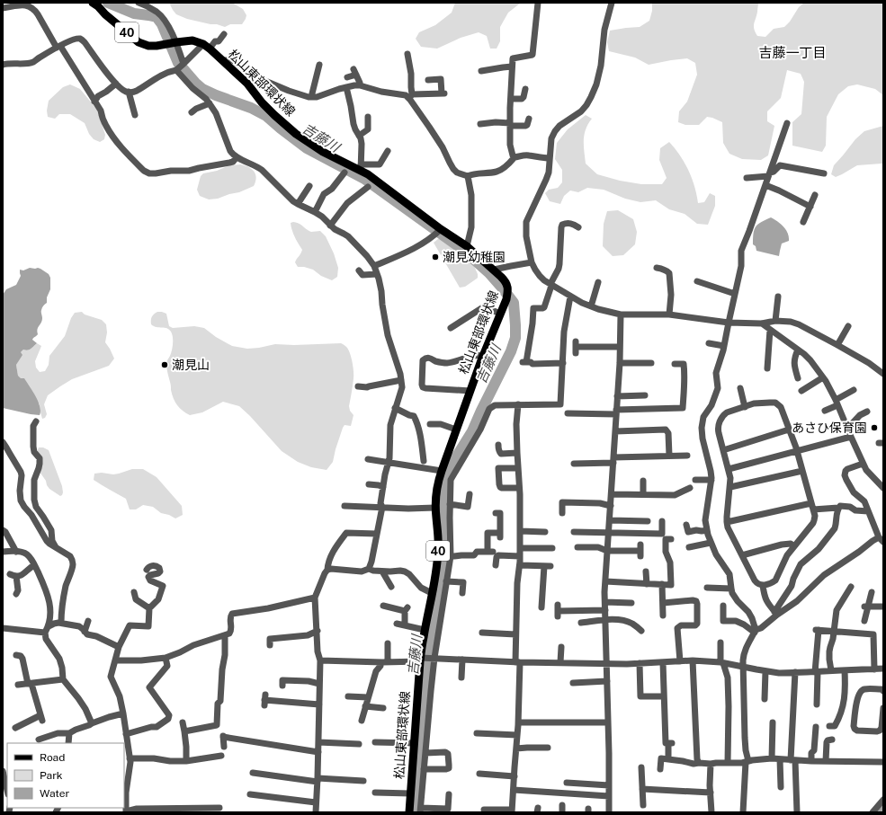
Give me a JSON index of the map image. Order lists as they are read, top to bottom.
{
  "streets": {
    "main road": ["40", "松山東部環状線"]
  },
  "crossings": [
    ["40", "松山東部環状線"]
  ],
  "districts": ["吉藤一丁目"],
  "water": ["吉藤川"],
  "places": ["潮見幼稚園", "潮見山", "あさひ保育園"],
  "legend": ["Road", "Park", "Water"]
}
